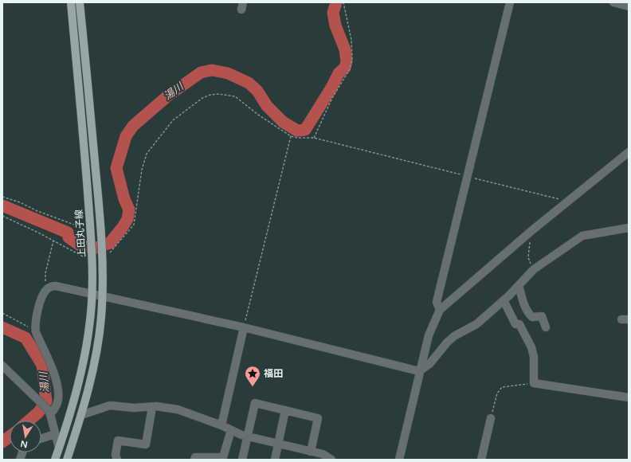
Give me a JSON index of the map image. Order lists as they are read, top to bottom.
{
  "streets": {
    "main road": ["上田丸子線"]
  },
  "water": ["湯川"],
  "places": {
    "place": ["福田"]
  },
  "north": "bottom"
}
